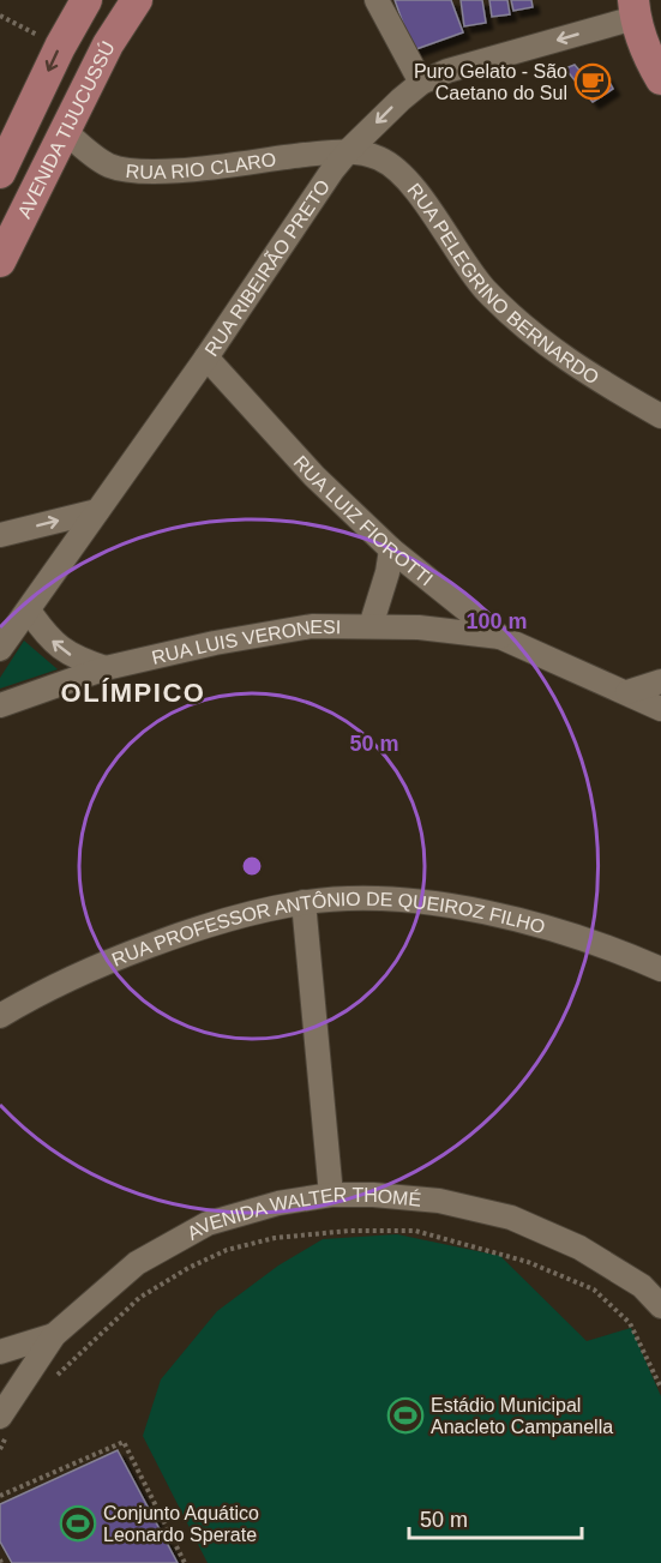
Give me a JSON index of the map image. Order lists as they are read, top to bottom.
{
  "streets": {
    "main road": ["AVENIDA TIJUCUSSÚ"],
    "street": [
      "RUA RIO CLARO",
      "RUA RIBEIRÃO PRETO",
      "RUA PELEGRINO BERNARDO",
      "RUA LUIZ FIOROTTI",
      "RUA LUIS VERONESI",
      "RUA PROFESSOR ANTÔNIO DE QUEIROZ FILHO",
      "AVENIDA WALTER THOMÉ"
    ]
  },
  "crossings": [
    ["AVENIDA TIJUCUSSÚ", "RUA RIO CLARO"],
    ["RUA RIO CLARO", "RUA RIBEIRÃO PRETO"],
    ["RUA RIO CLARO", "RUA PELEGRINO BERNARDO"],
    ["RUA RIBEIRÃO PRETO", "RUA PELEGRINO BERNARDO"],
    ["RUA RIBEIRÃO PRETO", "RUA LUIZ FIOROTTI"],
    ["RUA LUIZ FIOROTTI", "RUA LUIS VERONESI"]
  ],
  "districts": ["OLÍMPICO"],
  "places": {
    "cafe": ["Puro Gelato - São Caetano do Sul"],
    "sports": ["Estádio Municipal Anacleto Campanella", "Conjunto Aquático Leonardo Sperate"]
  },
  "scale_bar": "50 m",
  "rings": ["100 m", "50 m"]
}
